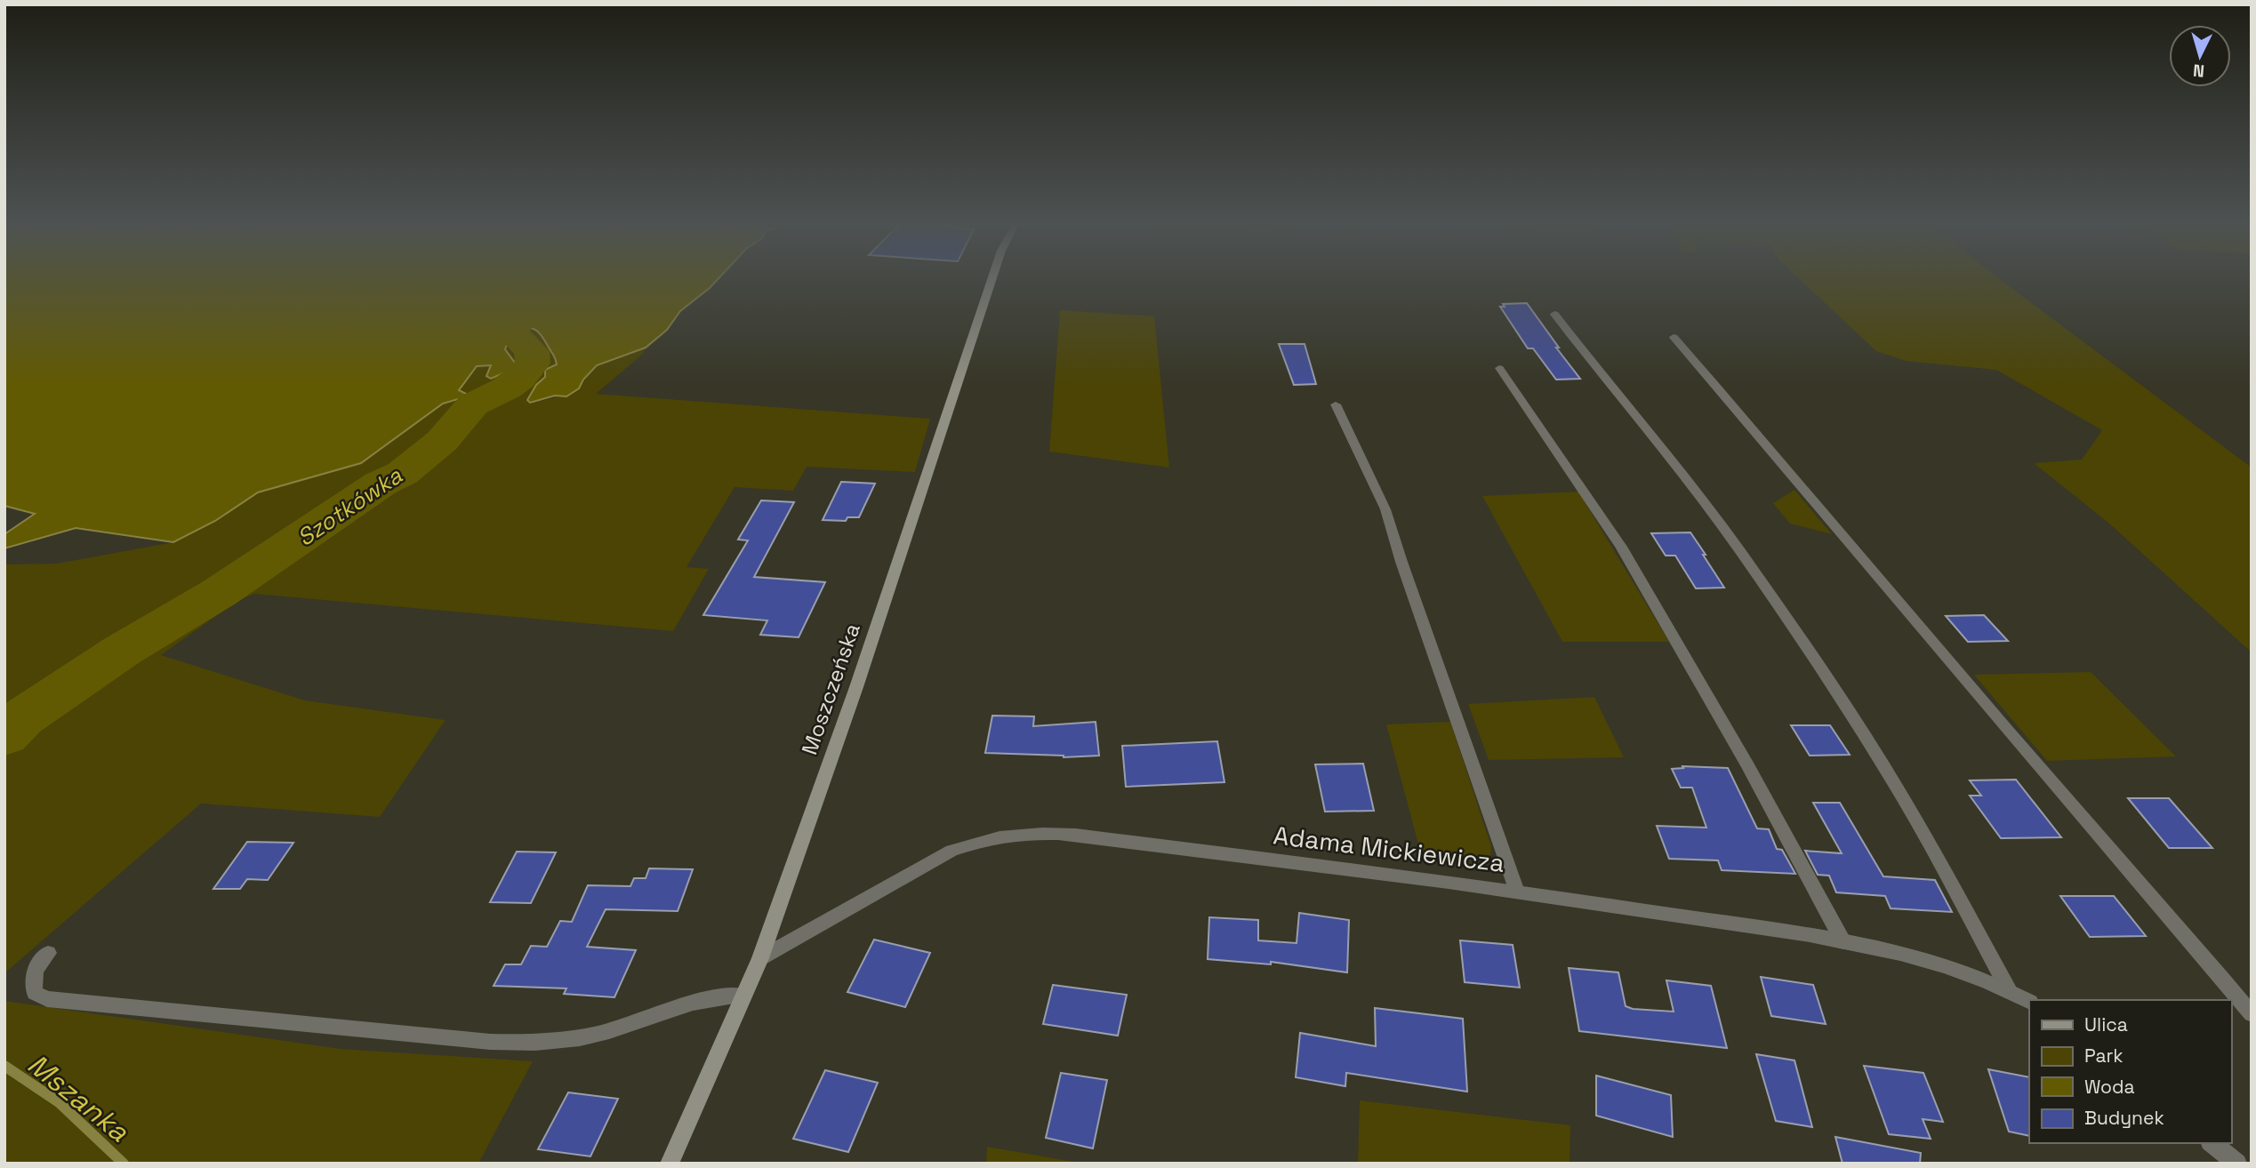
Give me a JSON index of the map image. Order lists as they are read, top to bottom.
{
  "streets": {
    "street": ["Moszczeńska", "Adama Mickiewicza"]
  },
  "crossings": [
    ["Moszczeńska", "Adama Mickiewicza"]
  ],
  "water": ["Szotkówka", "Mszanka"],
  "legend": [
    "Ulica",
    "Park",
    "Woda",
    "Budynek"
  ],
  "north": "bottom"
}
